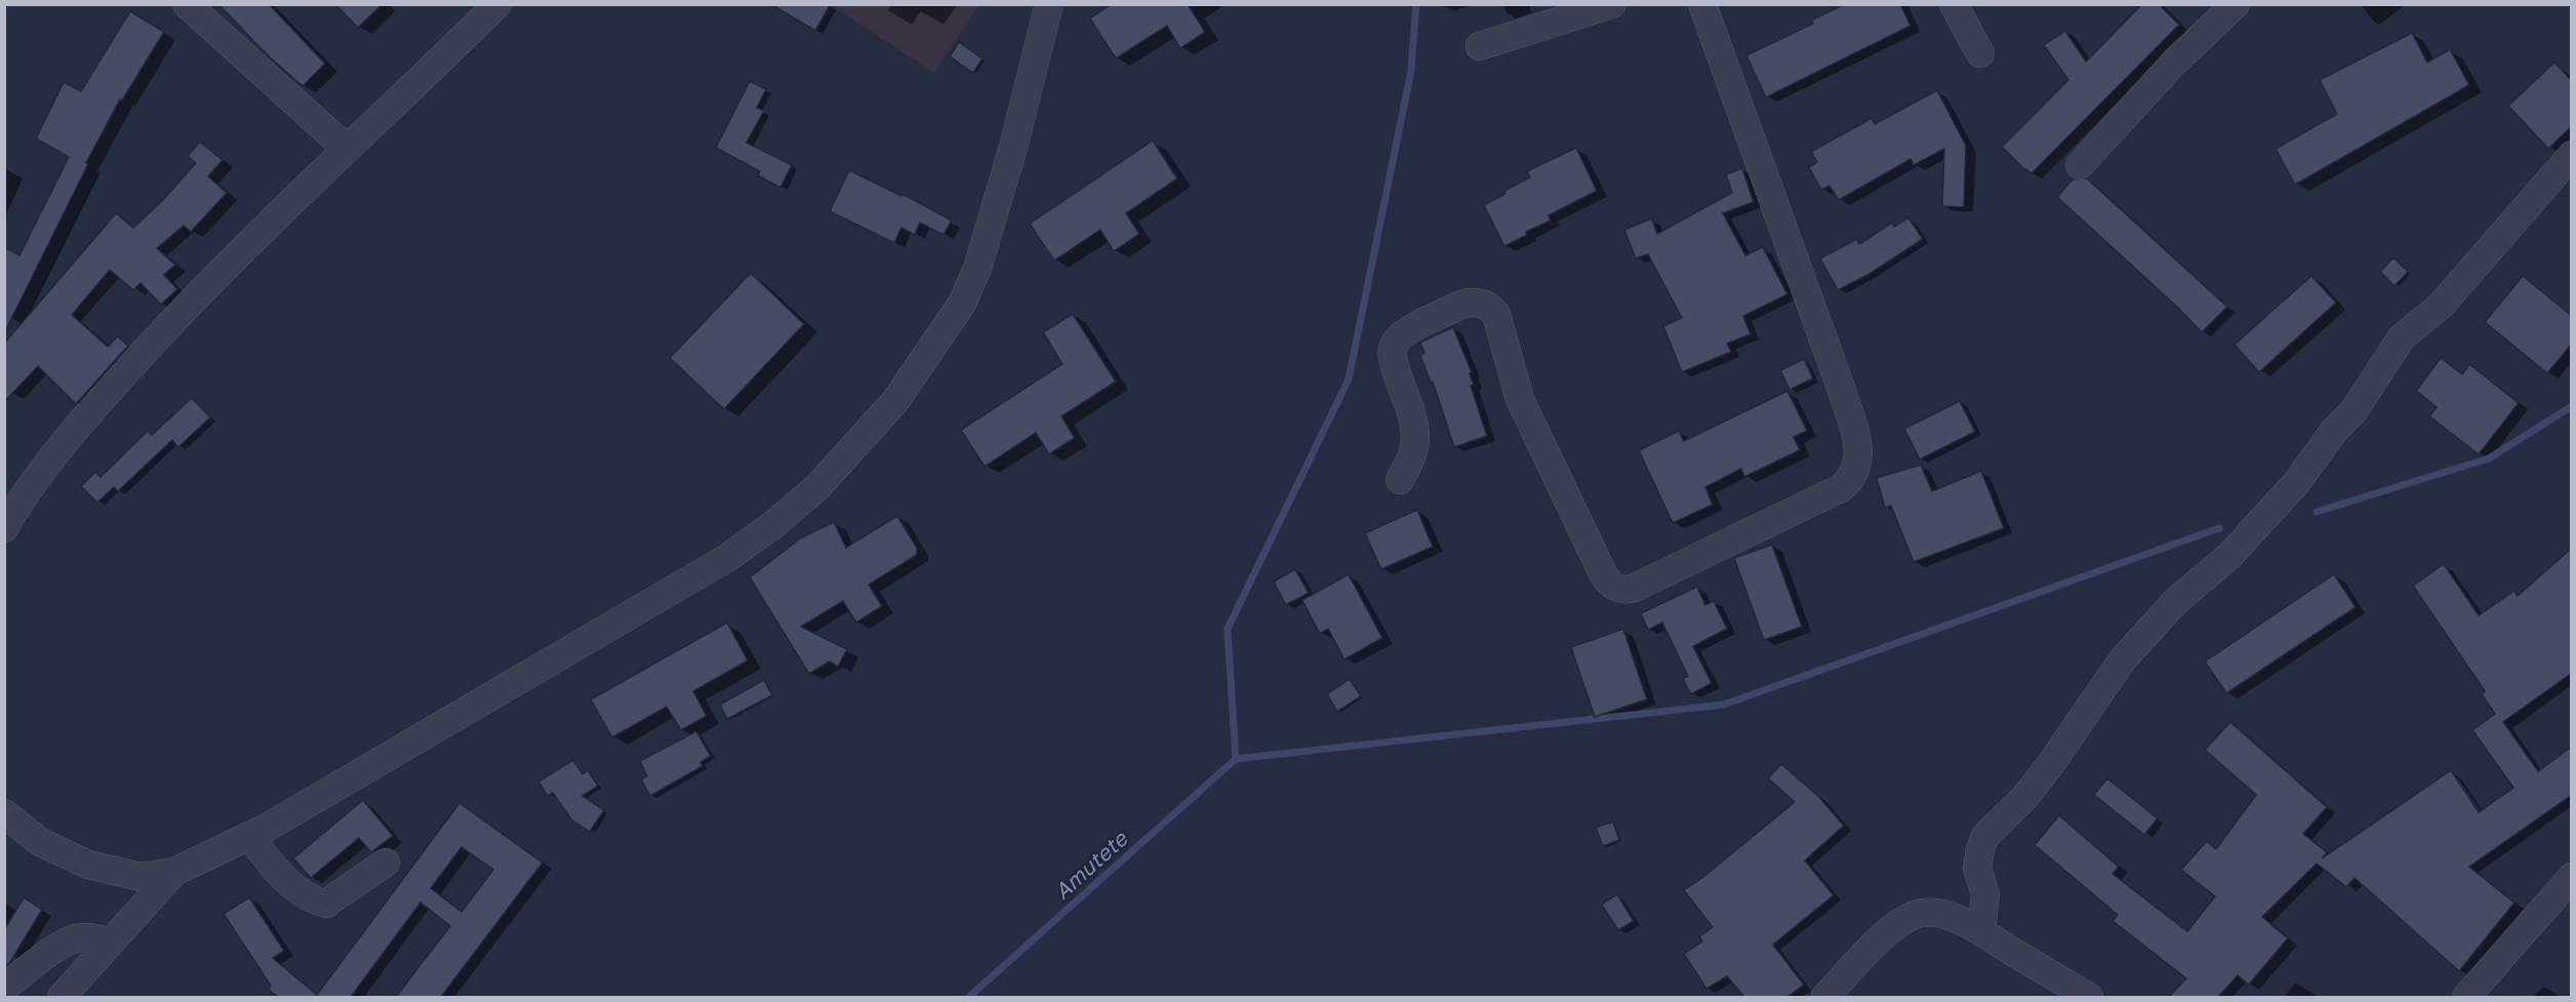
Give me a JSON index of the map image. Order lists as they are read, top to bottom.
{
  "water": ["Amutete"]
}
